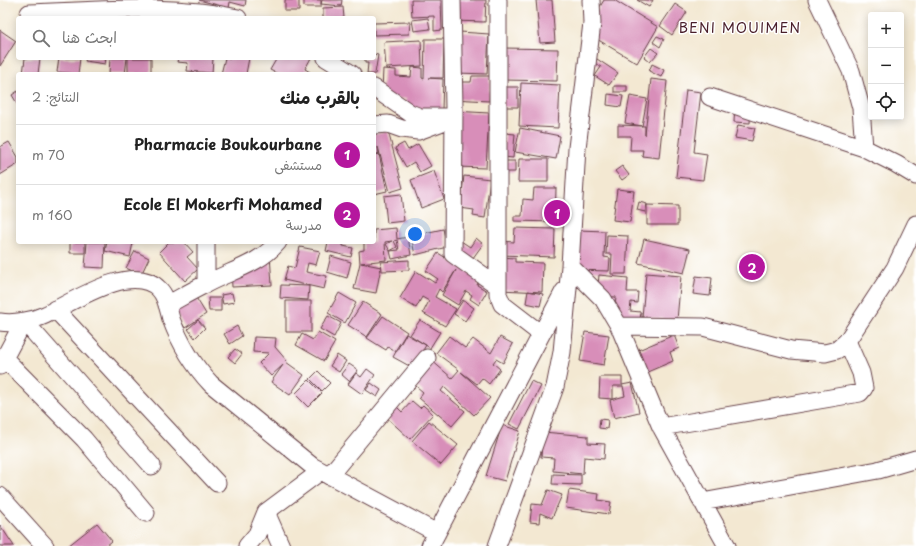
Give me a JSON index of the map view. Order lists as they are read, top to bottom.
{
  "districts": ["BENI MOUIMEN"],
  "page": {
    "map_buttons": ["+", "−"],
    "search": "ابحث هنا",
    "heading": ["بالقرب منك", "النتائج: 2"],
    "list": [
      {
        "mark": "1",
        "name": "Pharmacie Boukourbane",
        "note": "مستشفى",
        "value": "70 m"
      },
      {
        "mark": "2",
        "name": "Ecole El Mokerfi Mohamed",
        "note": "مدرسة",
        "value": "160 m"
      }
    ],
    "pins": ["1", "2"]
  }
}
